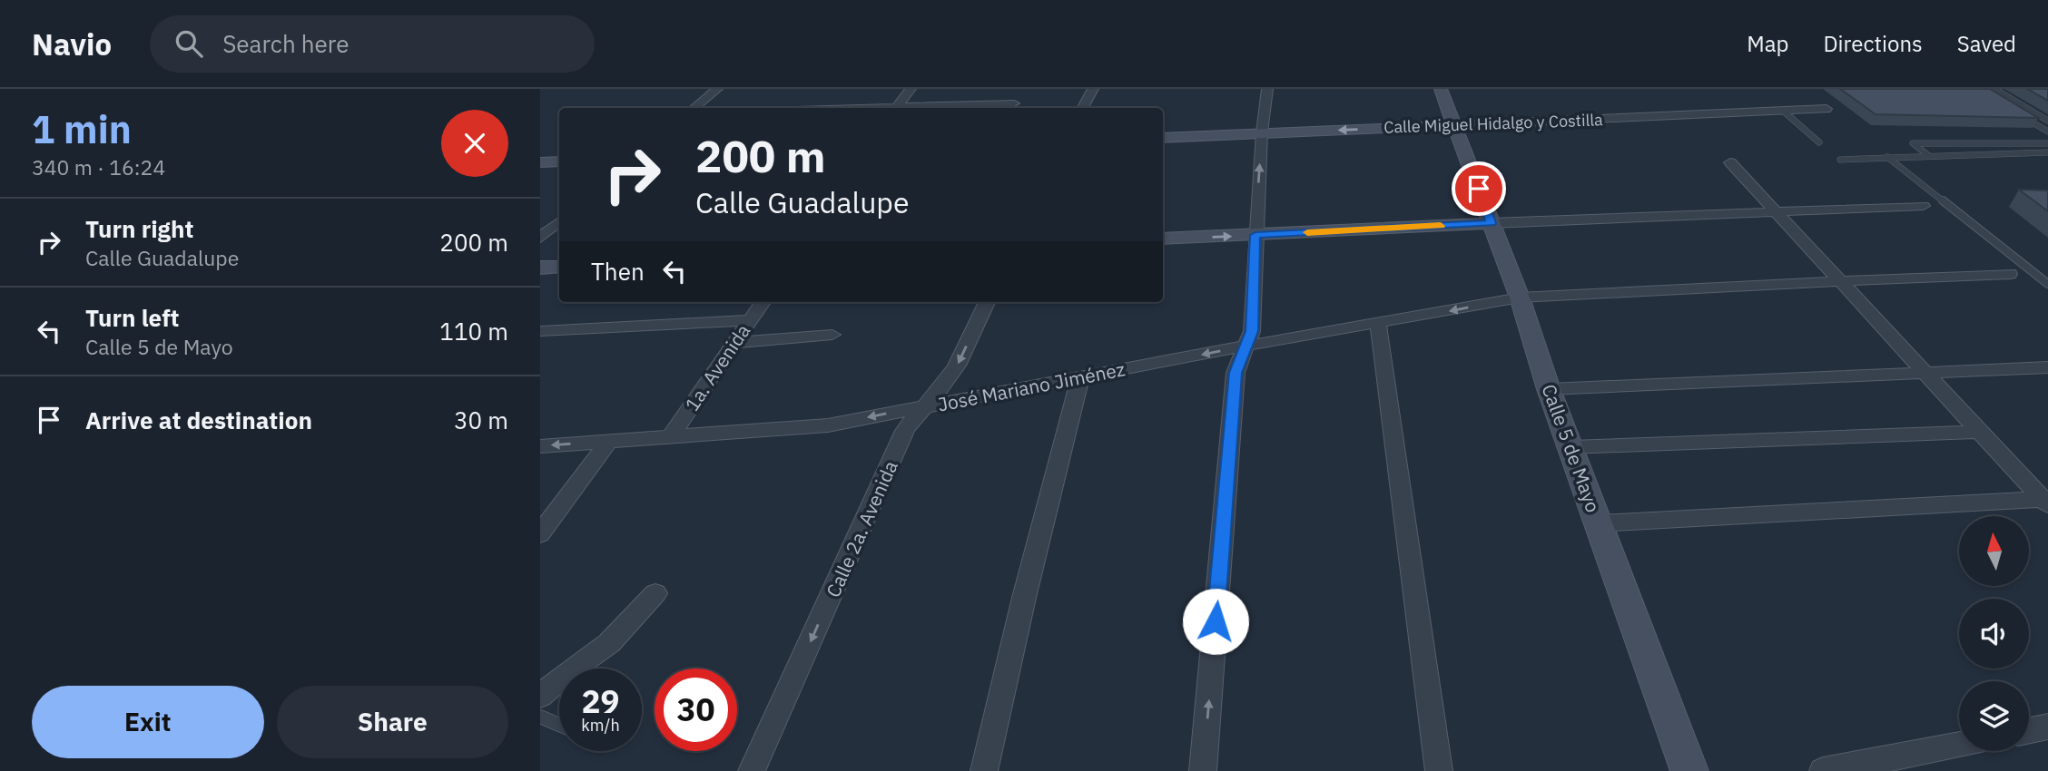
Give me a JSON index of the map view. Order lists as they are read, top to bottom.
{
  "streets": {
    "street": [
      "Calle Miguel Hidalgo y Costilla",
      "1a. Avenida",
      "José Mariano Jiménez",
      "Calle 5 de Mayo",
      "Calle 2a. Avenida"
    ]
  },
  "crossings": [
    ["Calle Miguel Hidalgo y Costilla", "Calle 5 de Mayo"],
    ["1a. Avenida", "José Mariano Jiménez"],
    ["José Mariano Jiménez", "Calle 5 de Mayo"],
    ["José Mariano Jiménez", "Calle 2a. Avenida"]
  ],
  "north": "top",
  "page": {
    "header": "Navio",
    "search": "Search here",
    "nav": ["Map", "Directions", "Saved"],
    "heading": ["1 min", "340 m · 16:24"],
    "turn": ["200 m", "Calle Guadalupe"],
    "list": [
      {
        "name": "Turn right",
        "note": "Calle Guadalupe",
        "value": "200 m"
      },
      {
        "name": "Turn left",
        "note": "Calle 5 de Mayo",
        "value": "110 m"
      },
      {
        "name": "Arrive at destination",
        "value": "30 m"
      }
    ],
    "then": "Then",
    "speed": "29 km/h",
    "limit": "30",
    "buttons": ["Exit", "Share"]
  }
}
